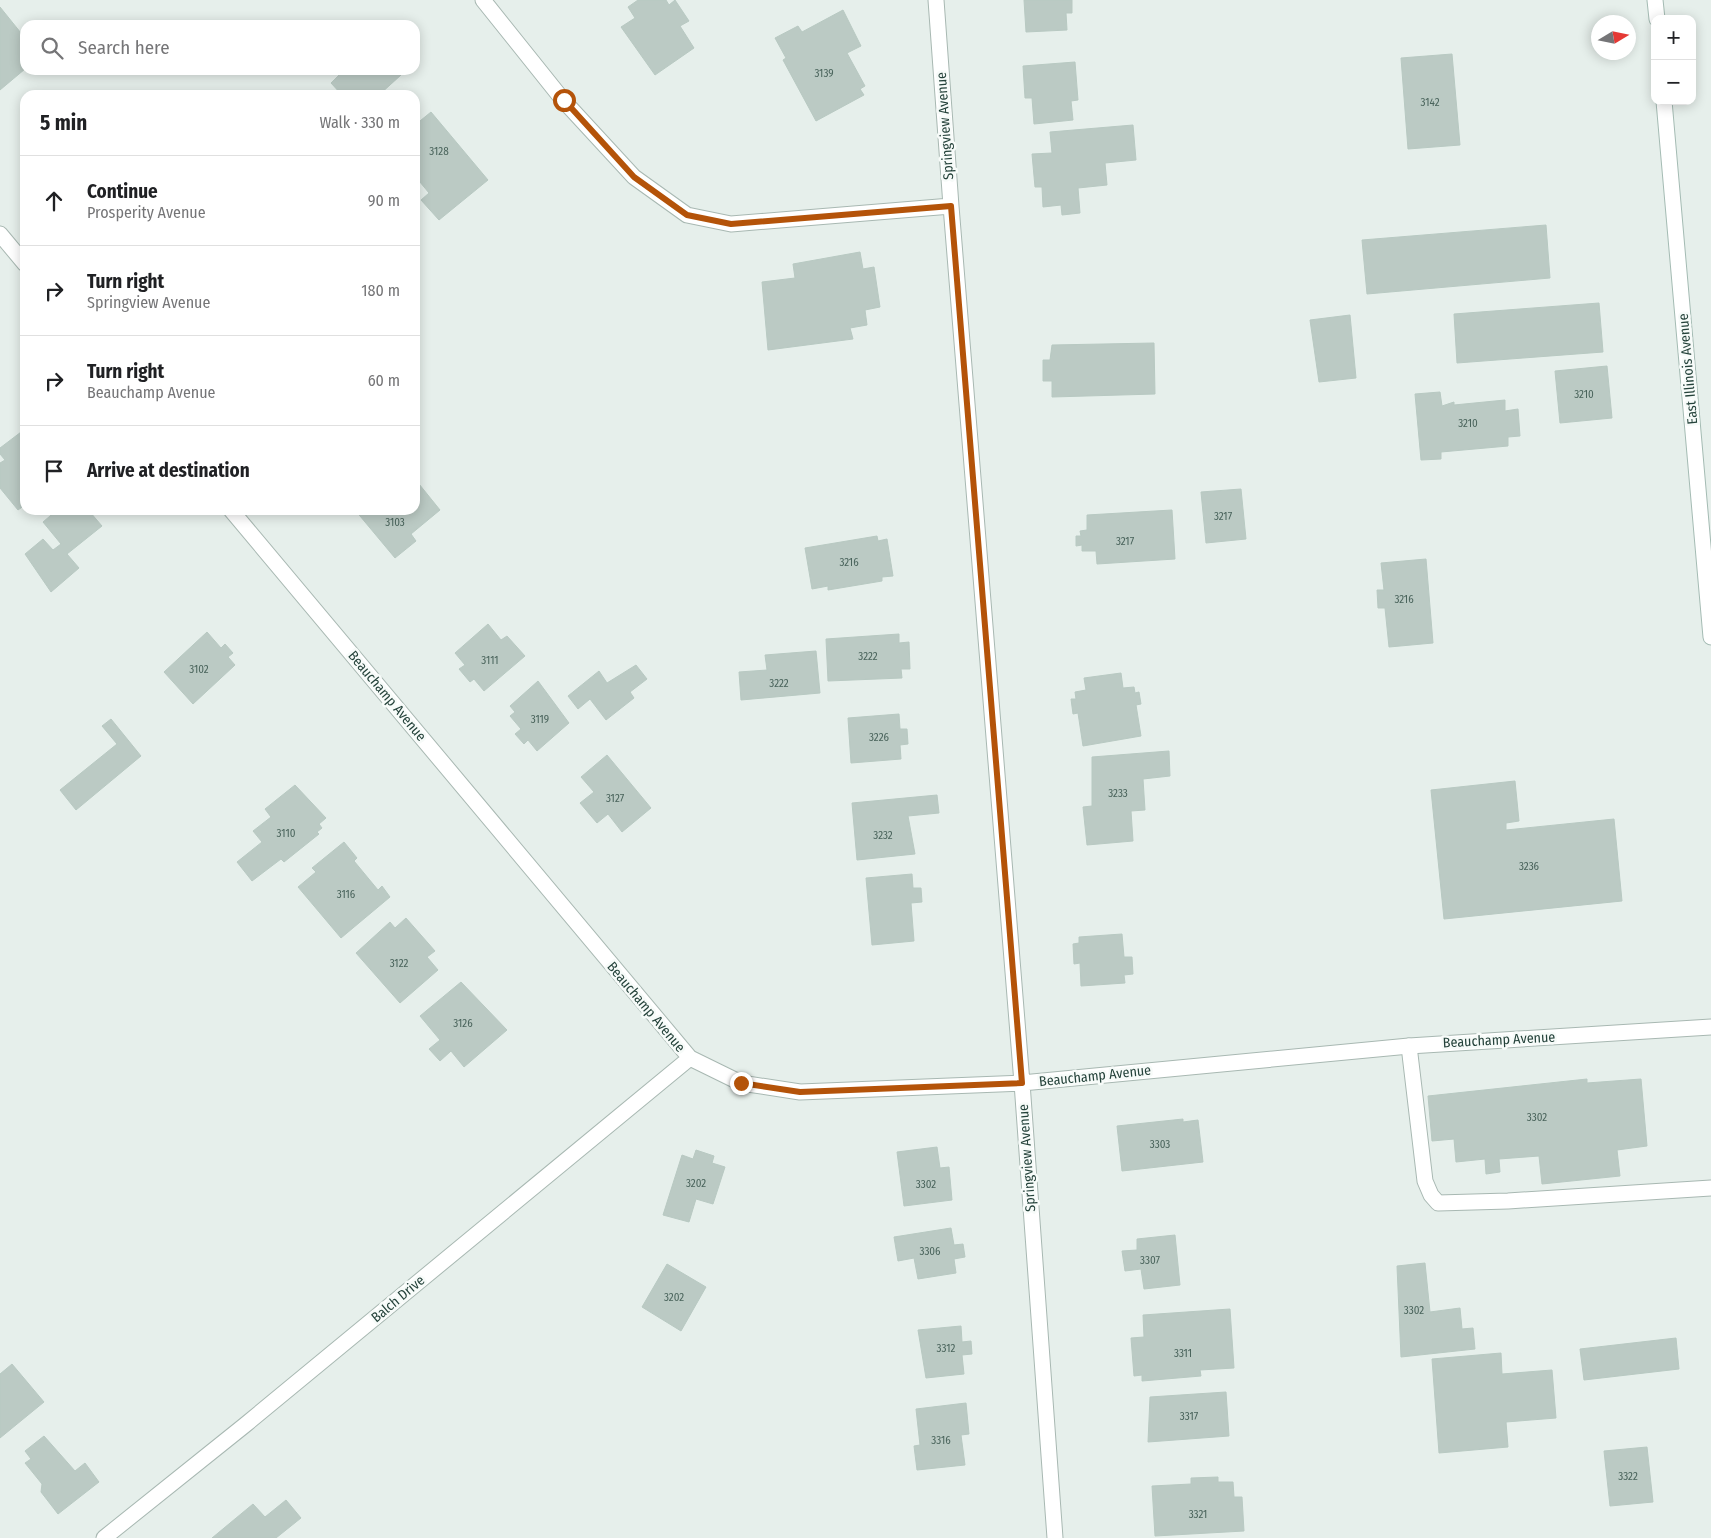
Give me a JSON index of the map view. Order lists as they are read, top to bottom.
{
  "streets": {
    "street": [
      "Springview Avenue",
      "East Illinois Avenue",
      "Beauchamp Avenue",
      "Balch Drive"
    ]
  },
  "crossings": [
    ["Springview Avenue", "Beauchamp Avenue"],
    ["Beauchamp Avenue", "Balch Drive"]
  ],
  "house_numbers": [
    "3139",
    "3142",
    "3128",
    "3210",
    "3210",
    "3217",
    "3103",
    "3217",
    "3216",
    "3216",
    "3222",
    "3111",
    "3102",
    "3222",
    "3119",
    "3226",
    "3233",
    "3127",
    "3110",
    "3232",
    "3236",
    "3116",
    "3122",
    "3126",
    "3302",
    "3303",
    "3202",
    "3302",
    "3306",
    "3307",
    "3202",
    "3302",
    "3312",
    "3311",
    "3317",
    "3316",
    "3322",
    "3321"
  ],
  "north": "right",
  "page": {
    "map_buttons": ["+", "−"],
    "search": "Search here",
    "heading": ["5 min", "Walk · 330 m"],
    "list": [
      ["Continue", "Prosperity Avenue", "90 m"],
      ["Turn right", "Springview Avenue", "180 m"],
      ["Turn right", "Beauchamp Avenue", "60 m"],
      "Arrive at destination"
    ]
  }
}
